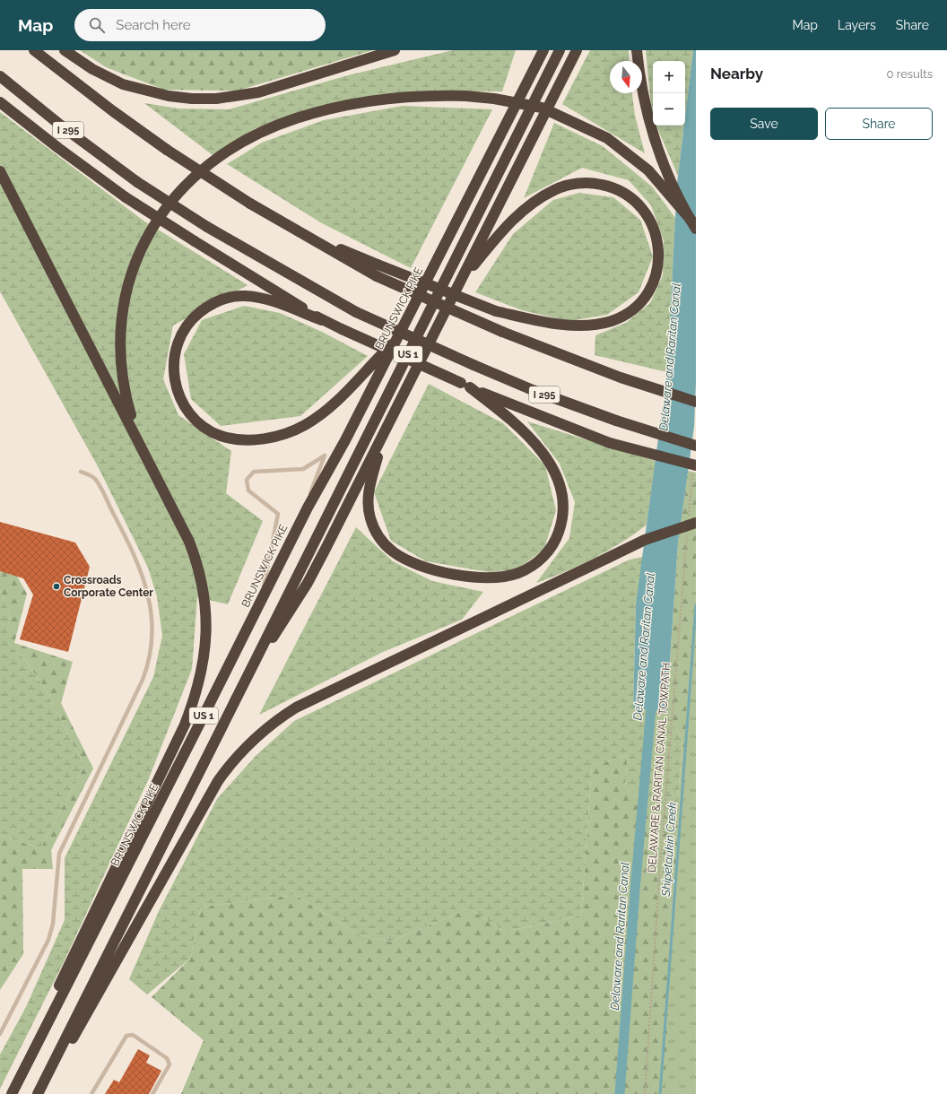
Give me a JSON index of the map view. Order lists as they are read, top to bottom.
{
  "streets": {
    "highway": ["I 295", "BRUNSWICK PIKE", "US 1"],
    "path": ["DELAWARE & RARITAN CANAL TOWPATH"]
  },
  "water": ["Delaware and Raritan Canal", "Shipetaukin Creek"],
  "places": ["Crossroads Corporate Center"],
  "north": "bottom",
  "page": {
    "header": "Map",
    "search": "Search here",
    "nav": ["Map", "Layers", "Share"],
    "heading": ["Nearby", "0 results"],
    "map_buttons": ["+", "−"],
    "buttons": ["Save", "Share"]
  }
}
